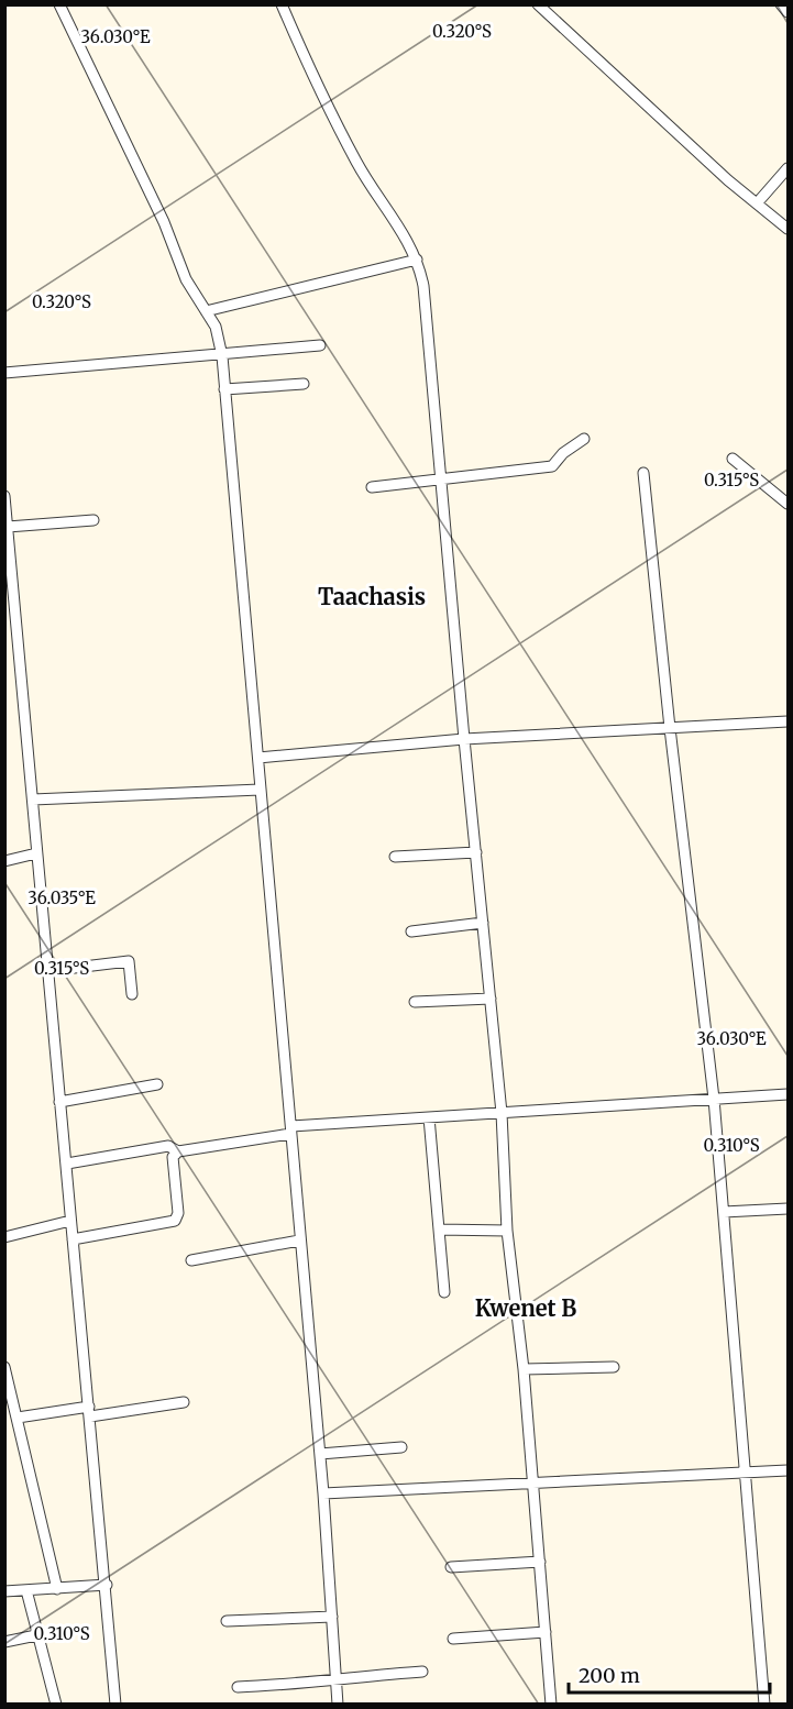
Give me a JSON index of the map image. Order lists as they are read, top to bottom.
{
  "districts": ["Taachasis", "Kwenet B"],
  "scale_bar": "200 m",
  "coordinates": [
    "0.320°S",
    "36.030°E",
    "0.315°S",
    "36.035°E",
    "0.310°S"
  ]
}
